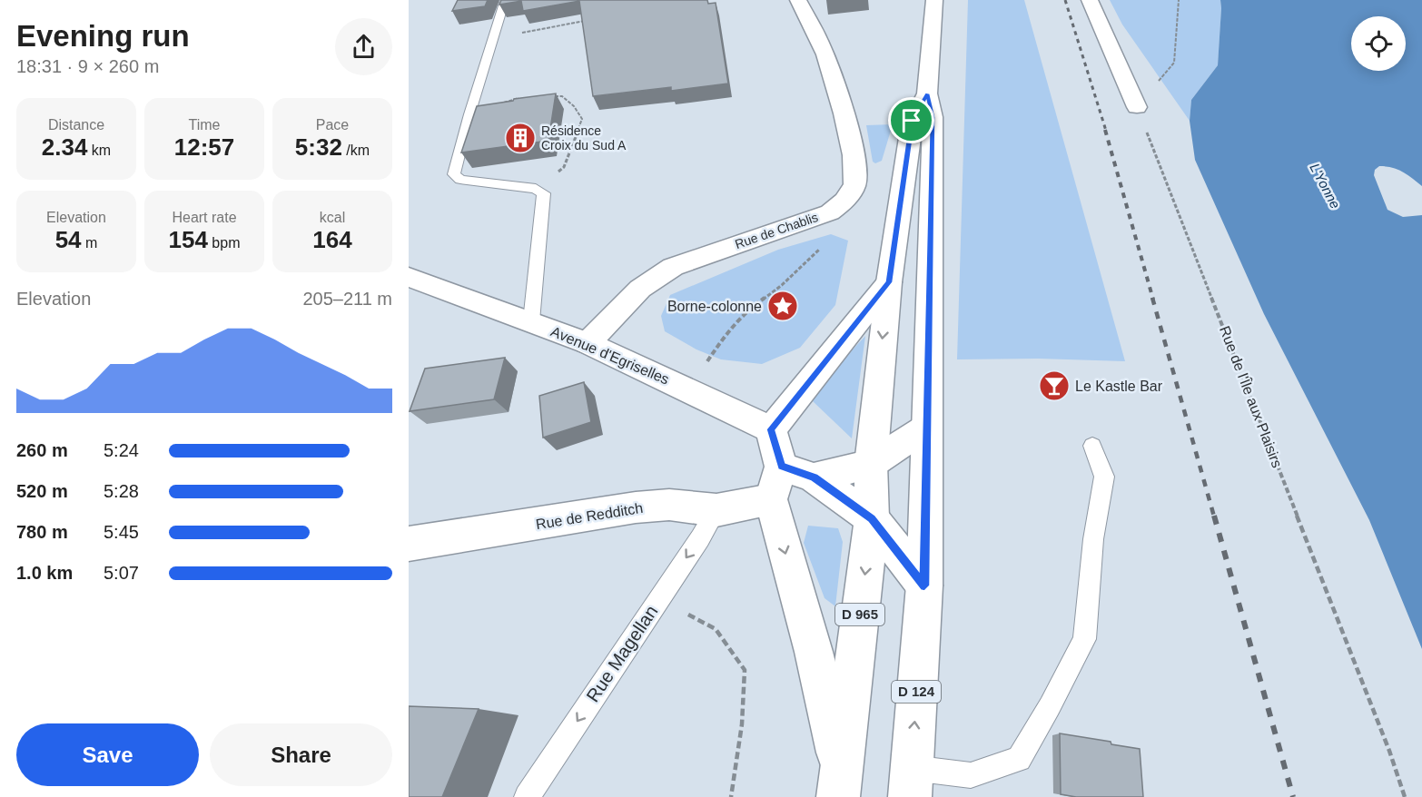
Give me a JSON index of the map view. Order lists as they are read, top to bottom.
{
  "streets": {
    "street": [
      "Rue de Chablis",
      "Avenue d'Egriselles",
      "Rue de Redditch",
      "D 965",
      "D 124"
    ],
    "lane": ["Rue Magellan"],
    "path": ["Rue de l'Île aux Plaisirs"]
  },
  "crossings": [
    ["Rue de Chablis", "Avenue d'Egriselles"],
    ["Rue de Redditch", "Rue Magellan"],
    ["D 965", "D 124"]
  ],
  "one_way": ["Rue Magellan"],
  "water": ["L'Yonne"],
  "places": {
    "building": ["Résidence Croix du Sud A"],
    "place": ["Borne-colonne"],
    "bar": ["Le Kastle Bar"]
  },
  "page": {
    "heading": ["Evening run", "18:31 · 9 × 260 m"],
    "stats": [
      ["Distance", "2.34 km"],
      ["Time", "12:57"],
      ["Pace", "5:32 /km"],
      ["Elevation", "54 m"],
      ["Heart rate", "154 bpm"],
      ["kcal", "164"]
    ],
    "chart": ["Elevation", "205–211 m"],
    "list": [
      {
        "name": "260 m",
        "note": "5:24"
      },
      {
        "name": "520 m",
        "note": "5:28"
      },
      {
        "name": "780 m",
        "note": "5:45"
      },
      {
        "name": "1.0 km",
        "note": "5:07"
      }
    ],
    "buttons": ["Save", "Share"]
  }
}
